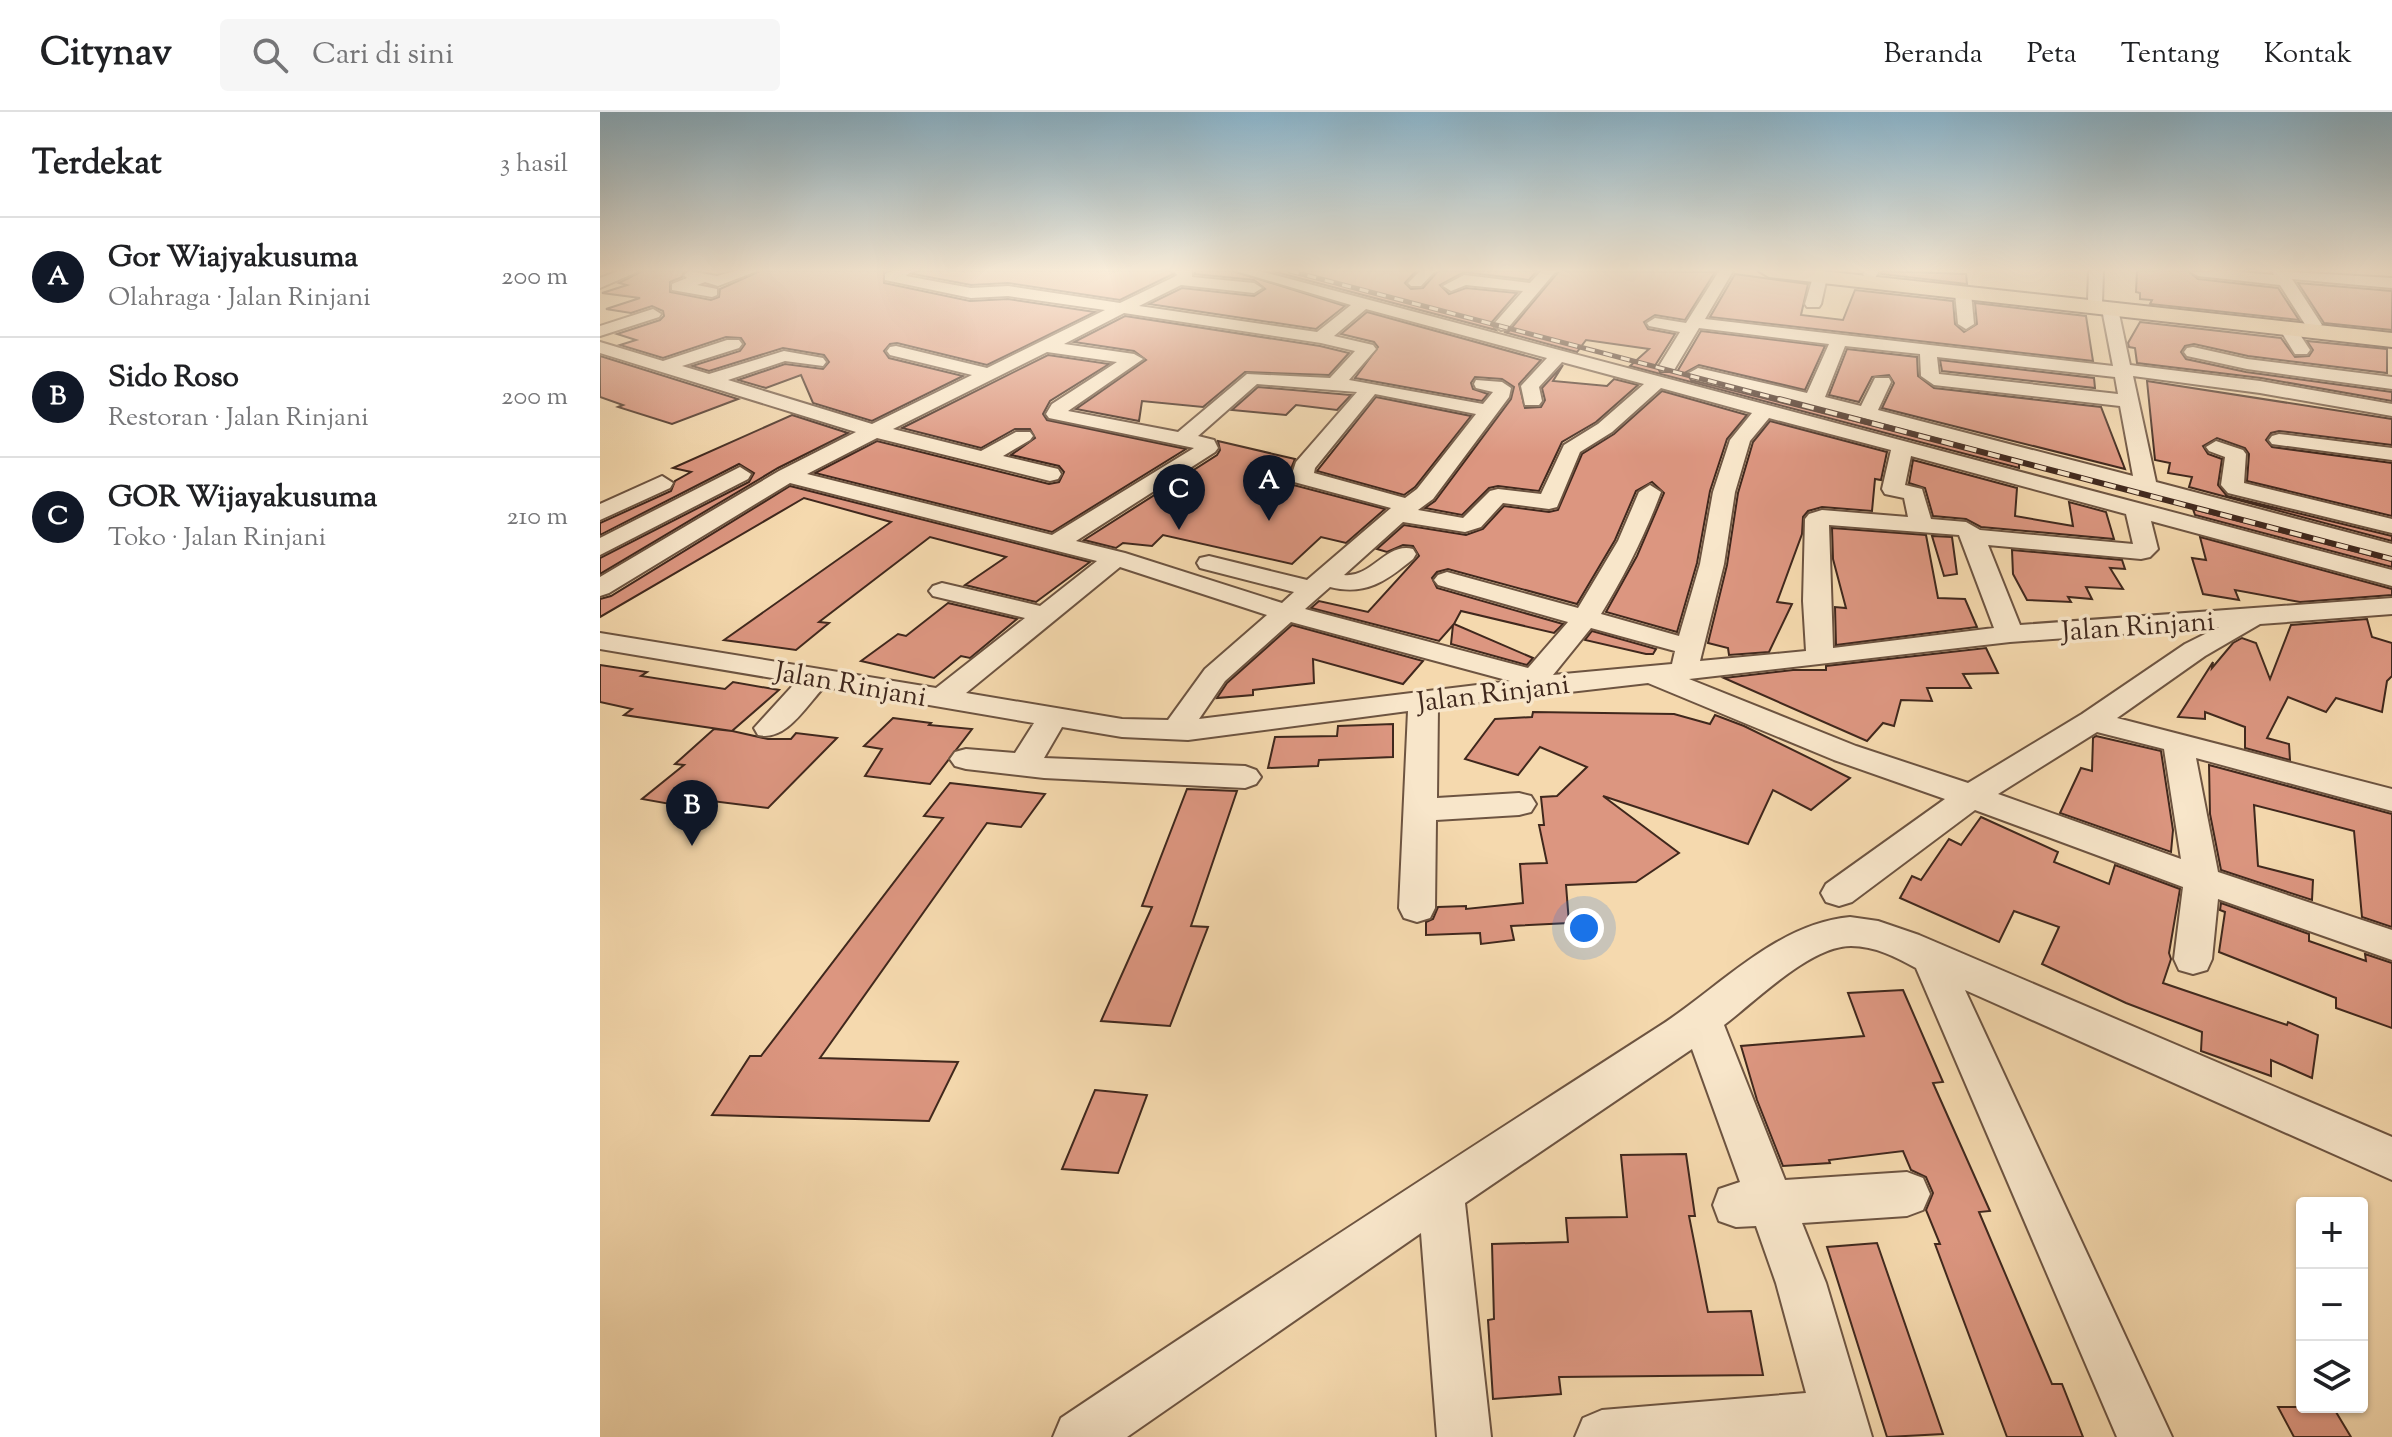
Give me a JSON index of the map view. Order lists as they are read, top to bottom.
{
  "streets": {
    "street": ["Jalan Rinjani"]
  },
  "page": {
    "header": "Citynav",
    "search": "Cari di sini",
    "nav": [
      "Beranda",
      "Peta",
      "Tentang",
      "Kontak"
    ],
    "heading": ["Terdekat", "3 hasil"],
    "list": [
      {
        "mark": "A",
        "name": "Gor Wiajyakusuma",
        "note": "Olahraga · Jalan Rinjani",
        "value": "200 m"
      },
      {
        "mark": "B",
        "name": "Sido Roso",
        "note": "Restoran · Jalan Rinjani",
        "value": "200 m"
      },
      {
        "mark": "C",
        "name": "GOR Wijayakusuma",
        "note": "Toko · Jalan Rinjani",
        "value": "210 m"
      }
    ],
    "pins": ["A", "C", "B"],
    "map_buttons": ["+", "−"]
  }
}
